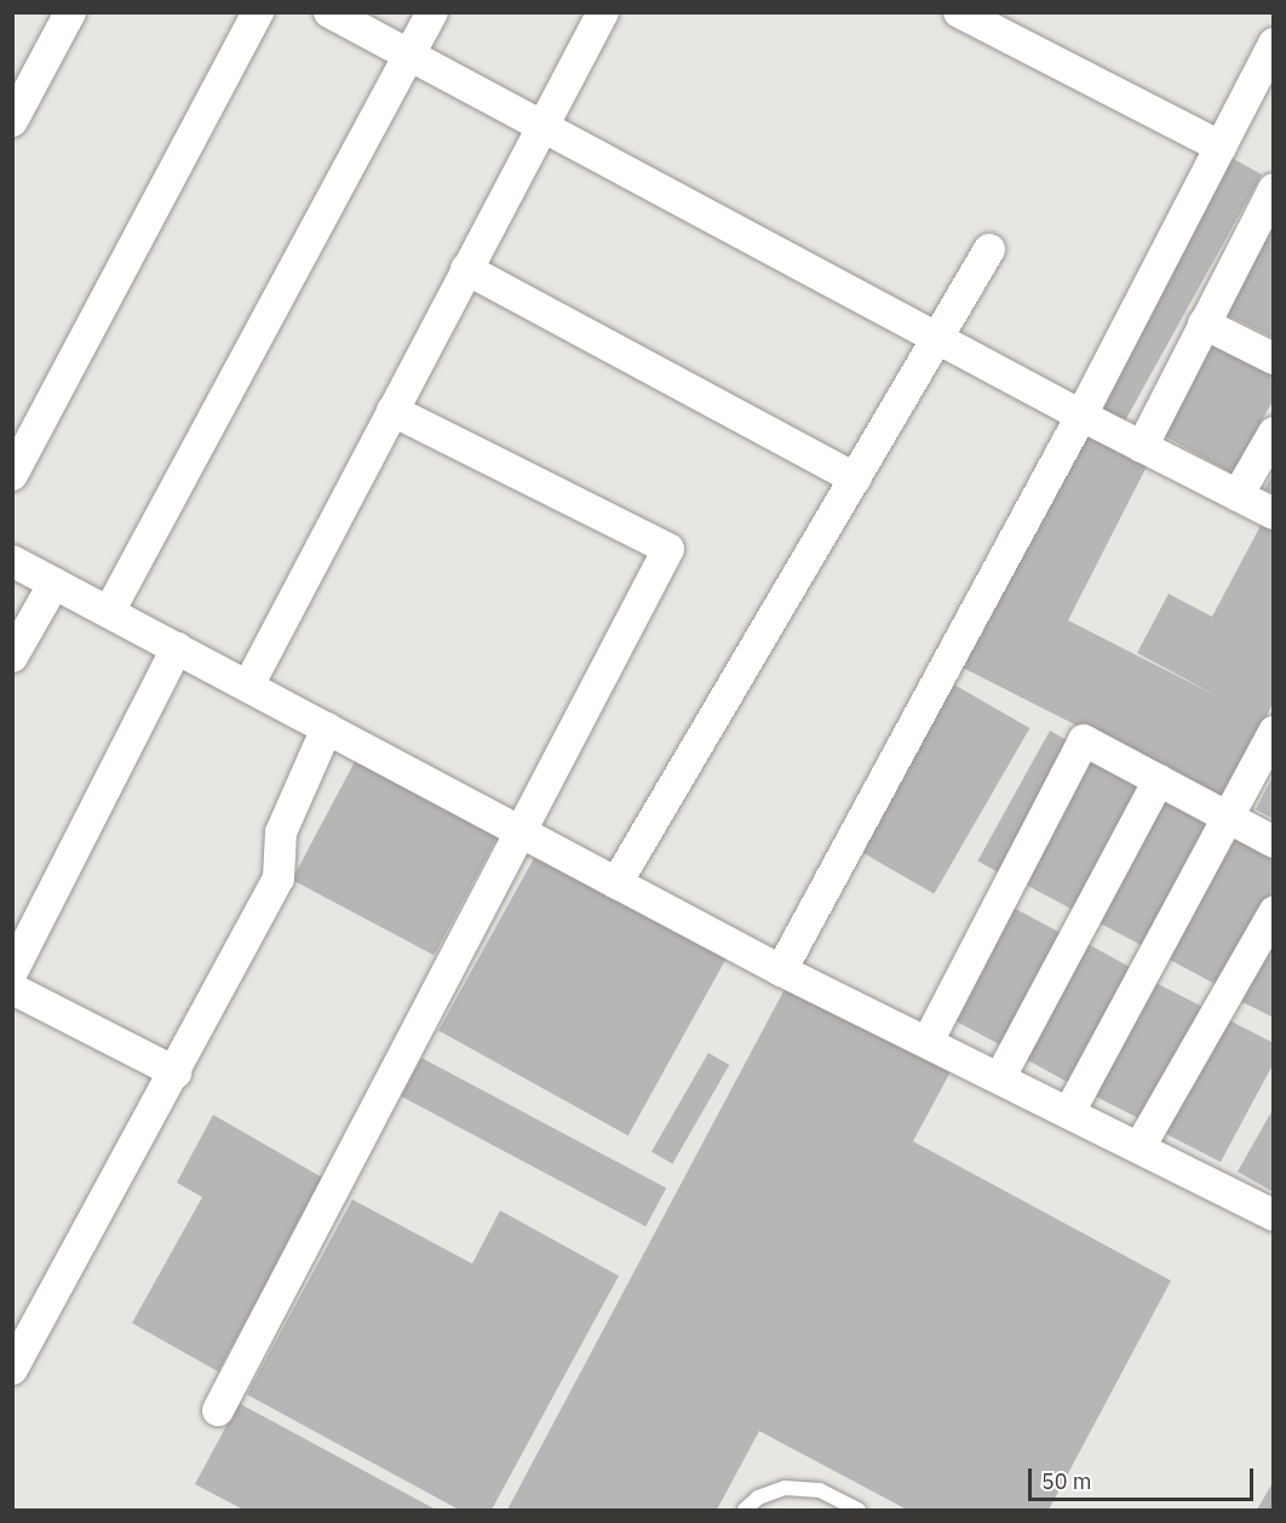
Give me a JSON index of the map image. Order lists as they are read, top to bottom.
{
  "scale_bar": "50 m"
}
